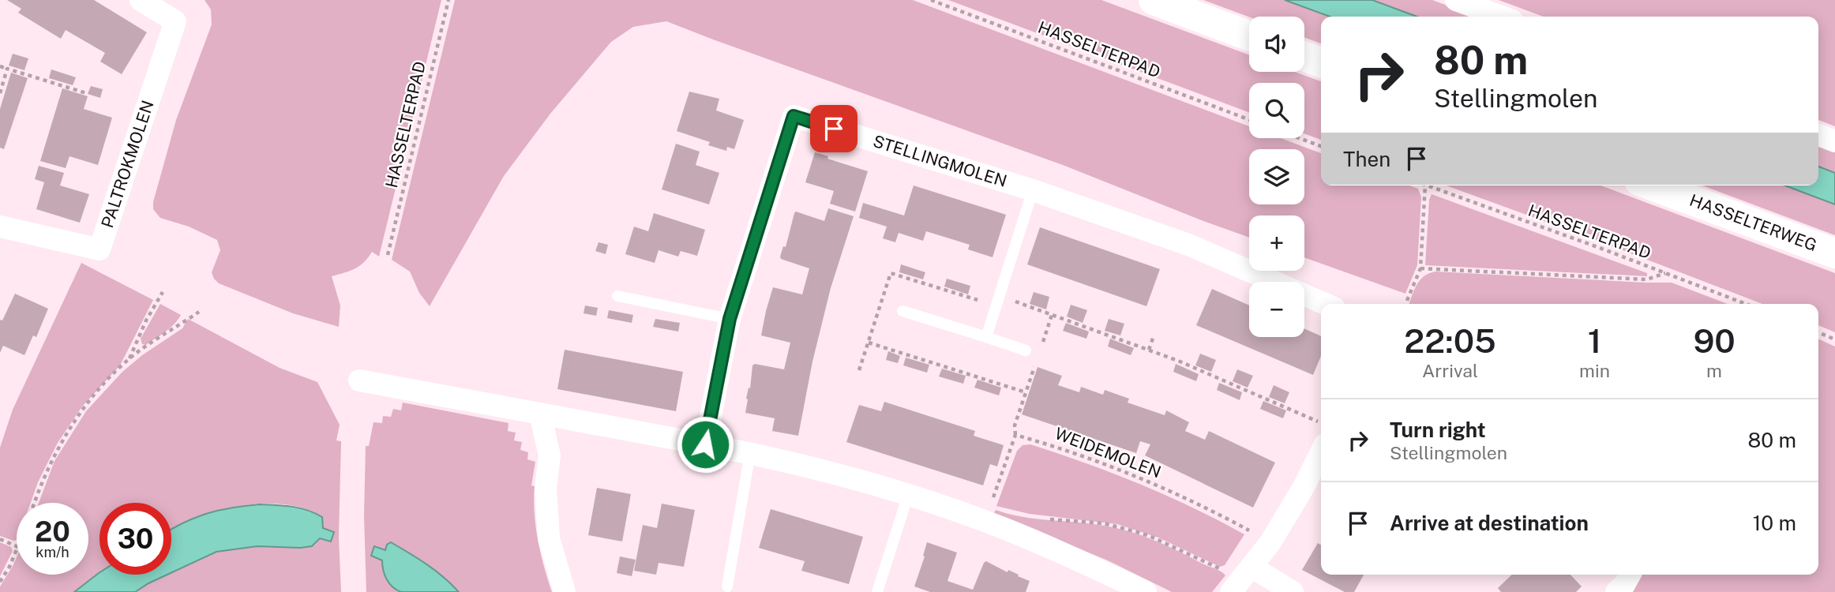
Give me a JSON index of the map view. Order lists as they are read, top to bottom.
{
  "streets": {
    "main road": ["HASSELTERWEG"],
    "street": ["STELLINGMOLEN", "PALTROKMOLEN"],
    "path": ["HASSELTERPAD", "WEIDEMOLEN"]
  },
  "page": {
    "map_buttons": ["+", "−"],
    "turn": ["80 m", "Stellingmolen"],
    "then": "Then",
    "eta": [
      "22:05",
      "Arrival",
      "1",
      "min",
      "90",
      "m"
    ],
    "list": [
      {
        "name": "Turn right",
        "note": "Stellingmolen",
        "value": "80 m"
      },
      {
        "name": "Arrive at destination",
        "value": "10 m"
      }
    ],
    "speed": "20 km/h",
    "limit": "30"
  }
}
